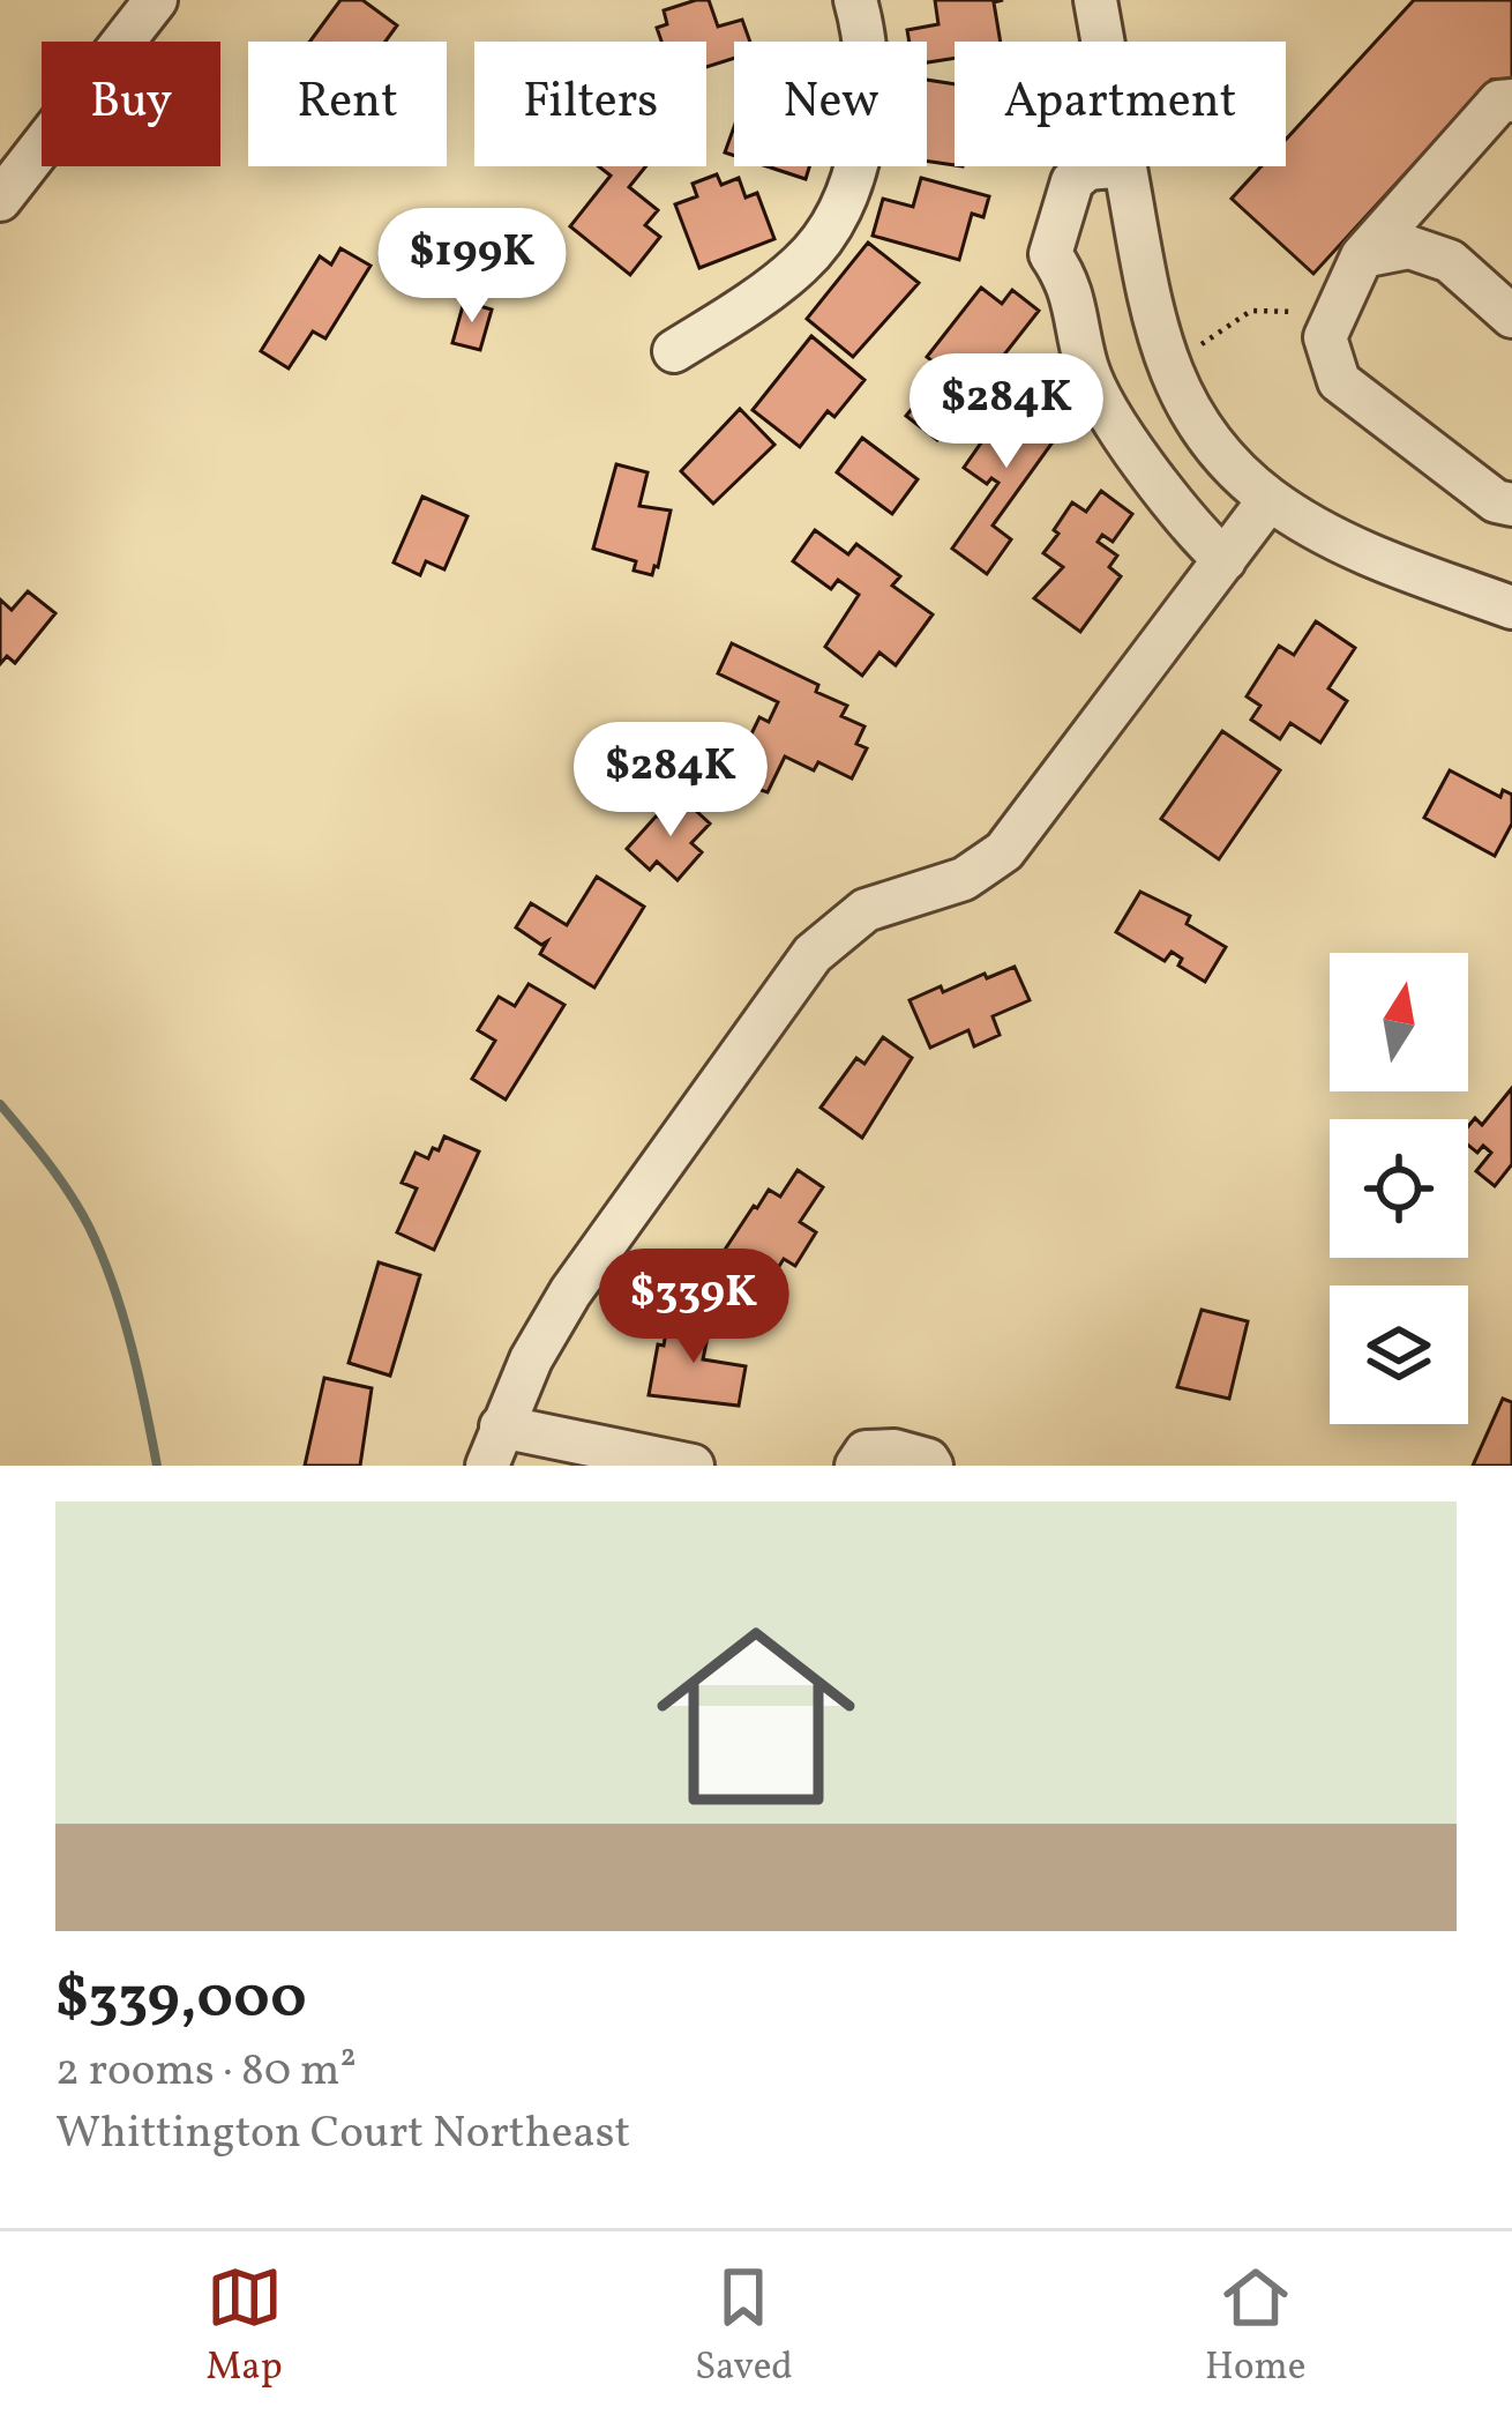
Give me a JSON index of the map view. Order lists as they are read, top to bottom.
{
  "north": "top",
  "page": {
    "chip": [
      "Buy",
      "Rent",
      "Filters",
      "New",
      "Apartment"
    ],
    "price": [
      "$199K",
      "$284K",
      "$284K",
      "$339K"
    ],
    "list": [
      {
        "name": "$339,000",
        "note": "2 rooms · 80 m² · Whittington Court Northeast"
      }
    ],
    "tabs": ["Map", "Saved", "Home"]
  }
}
